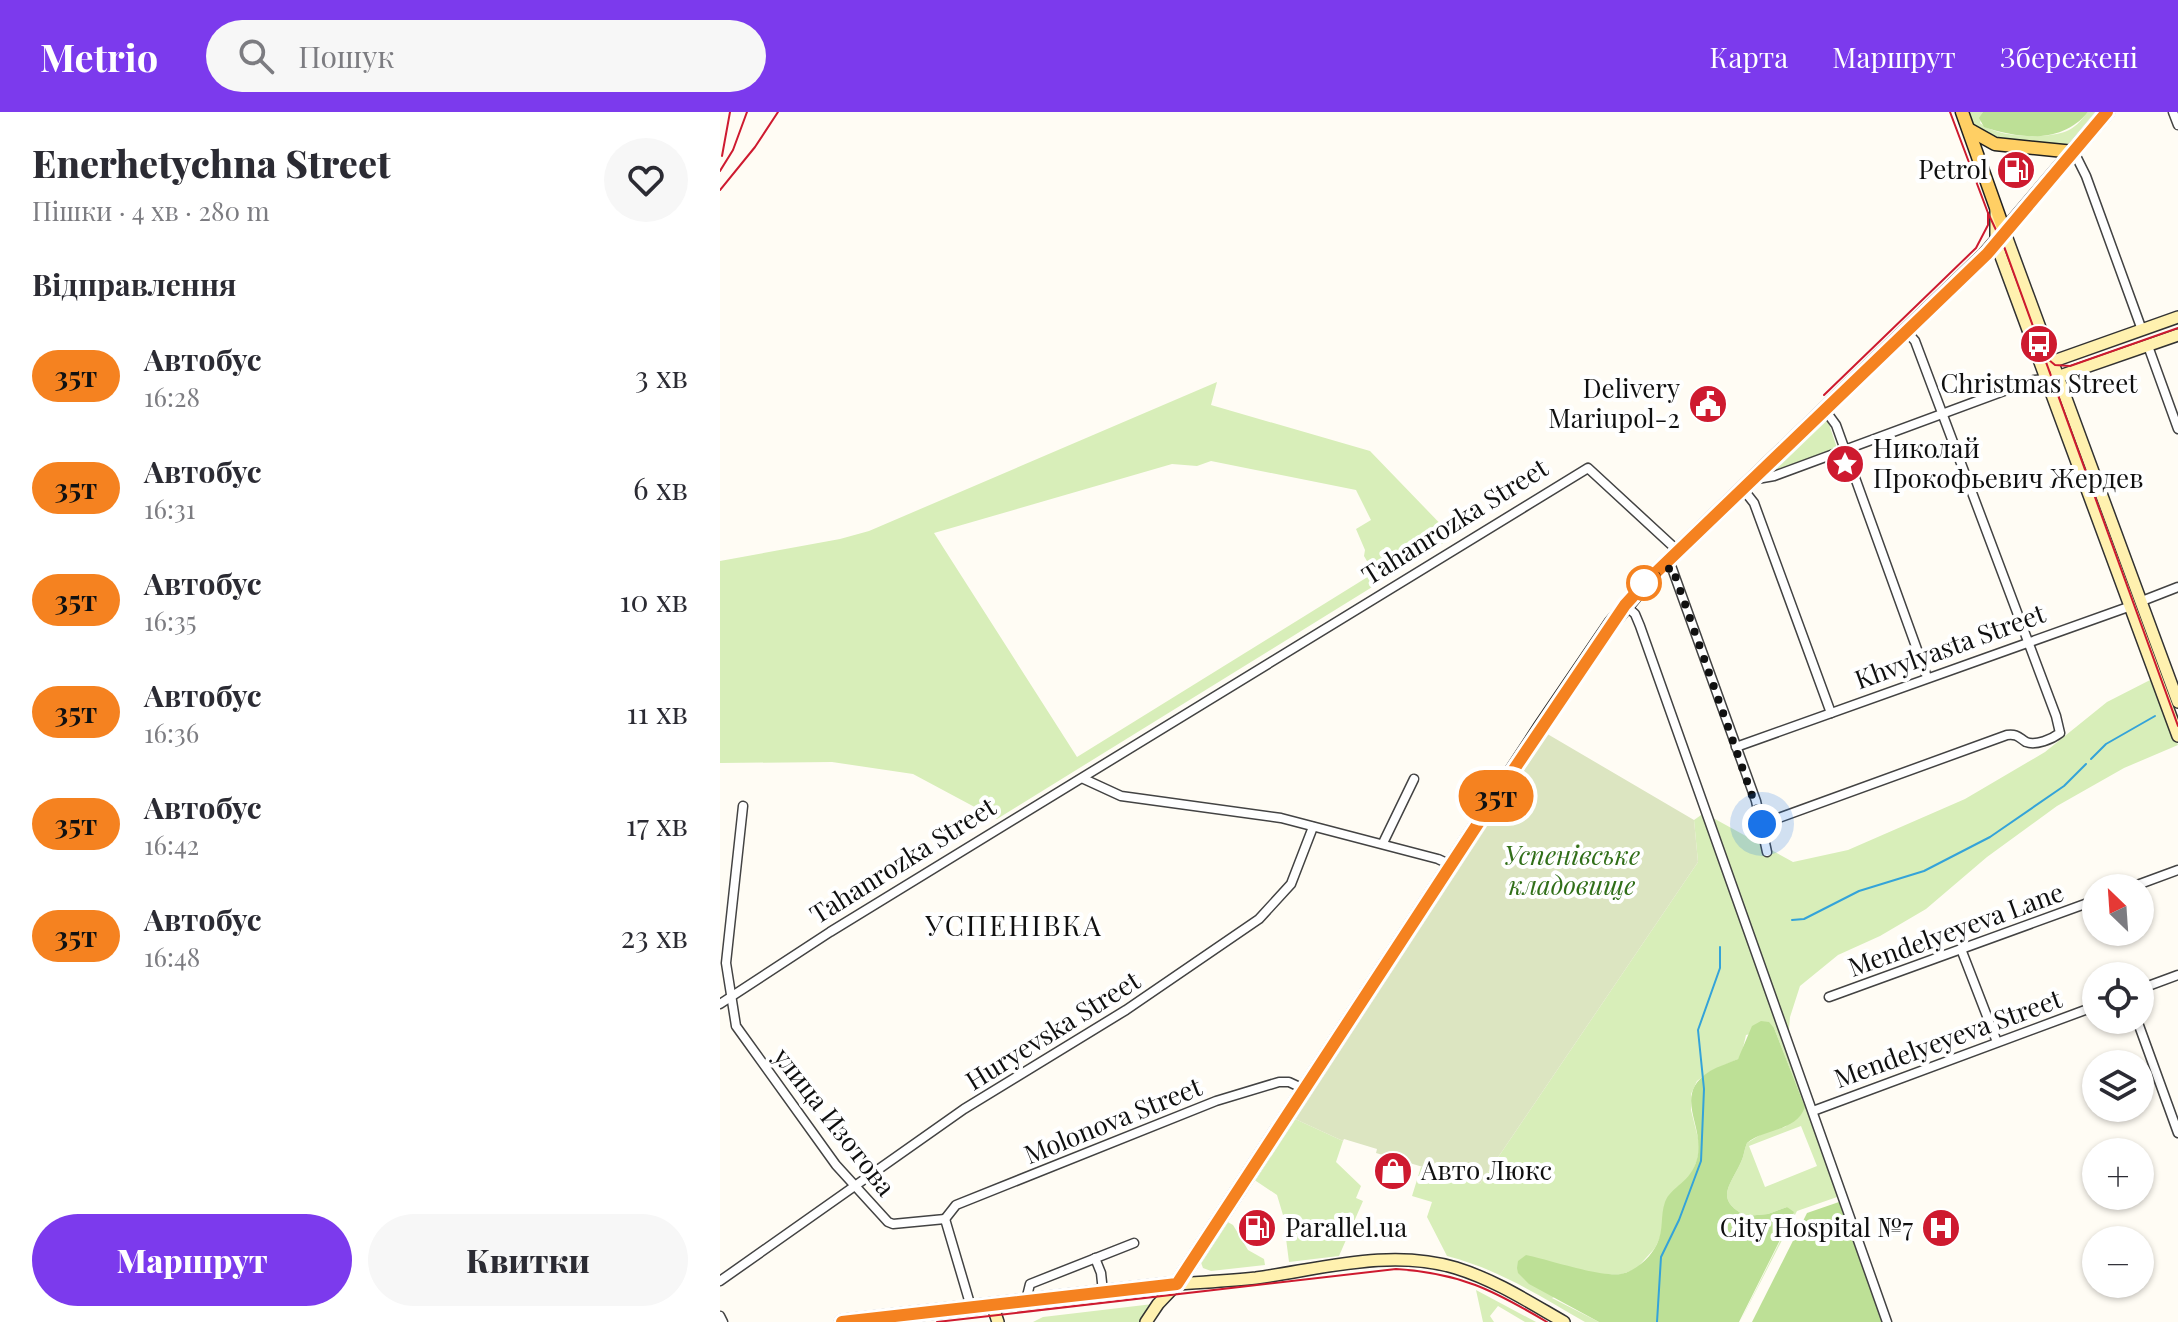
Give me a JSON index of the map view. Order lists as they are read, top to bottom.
{
  "streets": {
    "street": [
      "Tahanrozka Street",
      "Khvylyasta Street",
      "Mendelyeyeva Lane",
      "Huryevska Street",
      "Mendelyeyeva Street",
      "Molonova Street",
      "улица Изотова"
    ]
  },
  "crossings": [
    ["Tahanrozka Street", "улица Изотова"],
    ["Huryevska Street", "улица Изотова"],
    ["Molonova Street", "улица Изотова"]
  ],
  "districts": ["УСПЕНІВКА"],
  "parks": ["Успенівське кладовище"],
  "places": {
    "fuel station": ["Petrol", "Parallel.ua"],
    "bus stop": ["Christmas Street"],
    "public building": ["Delivery Mariupol-2"],
    "place": ["Николай Прокофьевич Жердев"],
    "shop": ["Авто Люкс"],
    "hospital": ["City Hospital №7"]
  },
  "lines": ["bus line 35т"],
  "north": "top left",
  "page": {
    "header": "Metrio",
    "search": "Пошук",
    "nav": ["Карта", "Маршрут", "Збережені"],
    "heading": [
      ["Enerhetychna Street", "Пішки · 4 хв · 280 m"],
      "Відправлення"
    ],
    "on_map": "35т",
    "list": [
      {
        "mark": "35т",
        "name": "Автобус",
        "note": "16:28",
        "value": "3 хв"
      },
      {
        "mark": "35т",
        "name": "Автобус",
        "note": "16:31",
        "value": "6 хв"
      },
      {
        "mark": "35т",
        "name": "Автобус",
        "note": "16:35",
        "value": "10 хв"
      },
      {
        "mark": "35т",
        "name": "Автобус",
        "note": "16:36",
        "value": "11 хв"
      },
      {
        "mark": "35т",
        "name": "Автобус",
        "note": "16:42",
        "value": "17 хв"
      },
      {
        "mark": "35т",
        "name": "Автобус",
        "note": "16:48",
        "value": "23 хв"
      }
    ],
    "map_buttons": ["+", "−"],
    "buttons": ["Маршрут", "Квитки"]
  }
}
